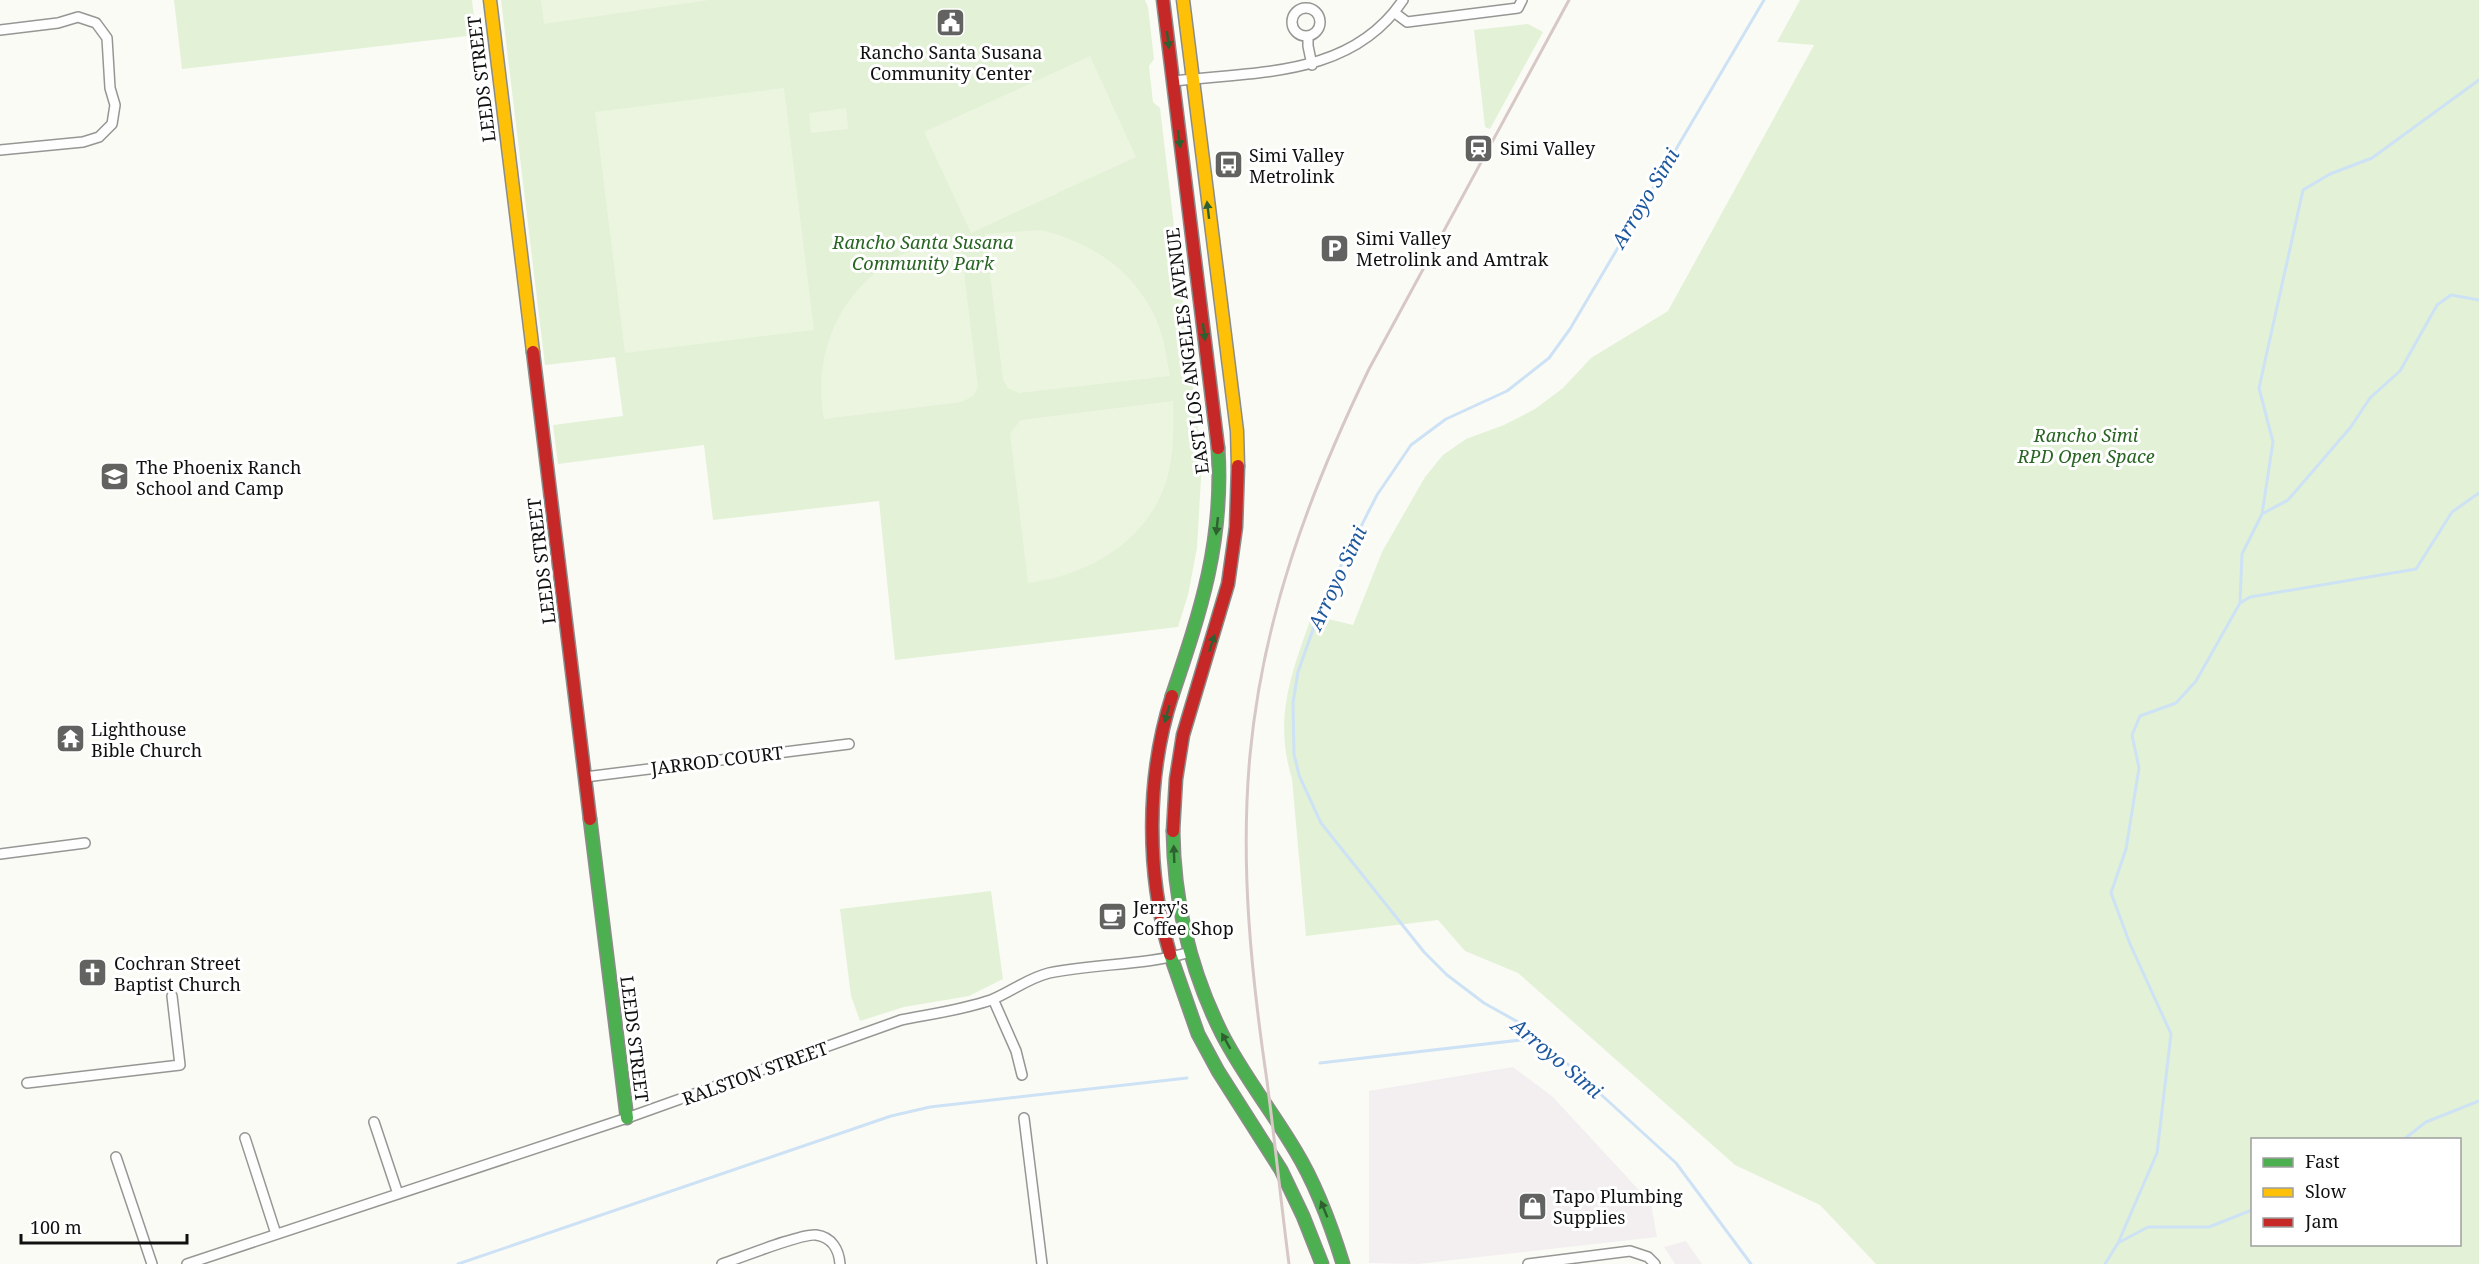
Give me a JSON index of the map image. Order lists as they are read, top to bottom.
{
  "streets": {
    "main road": ["LEEDS STREET", "EAST LOS ANGELES AVENUE"],
    "street": ["JARROD COURT", "RALSTON STREET"]
  },
  "crossings": [
    ["LEEDS STREET", "JARROD COURT"],
    ["LEEDS STREET", "RALSTON STREET"],
    ["EAST LOS ANGELES AVENUE", "RALSTON STREET"]
  ],
  "water": ["Arroyo Simi"],
  "parks": ["Rancho Santa Susana Community Park", "Rancho Simi RPD Open Space"],
  "places": {
    "public building": ["Rancho Santa Susana Community Center"],
    "station": ["Simi Valley"],
    "bus stop": ["Simi Valley Metrolink"],
    "parking": ["Simi Valley Metrolink and Amtrak"],
    "school or university": ["The Phoenix Ranch School and Camp"],
    "temple": ["Lighthouse Bible Church"],
    "cafe": ["Jerry's Coffee Shop"],
    "church": ["Cochran Street Baptist Church"],
    "shop": ["Tapo Plumbing Supplies"]
  },
  "legend": ["Fast", "Slow", "Jam"],
  "scale_bar": "100 m"
}
